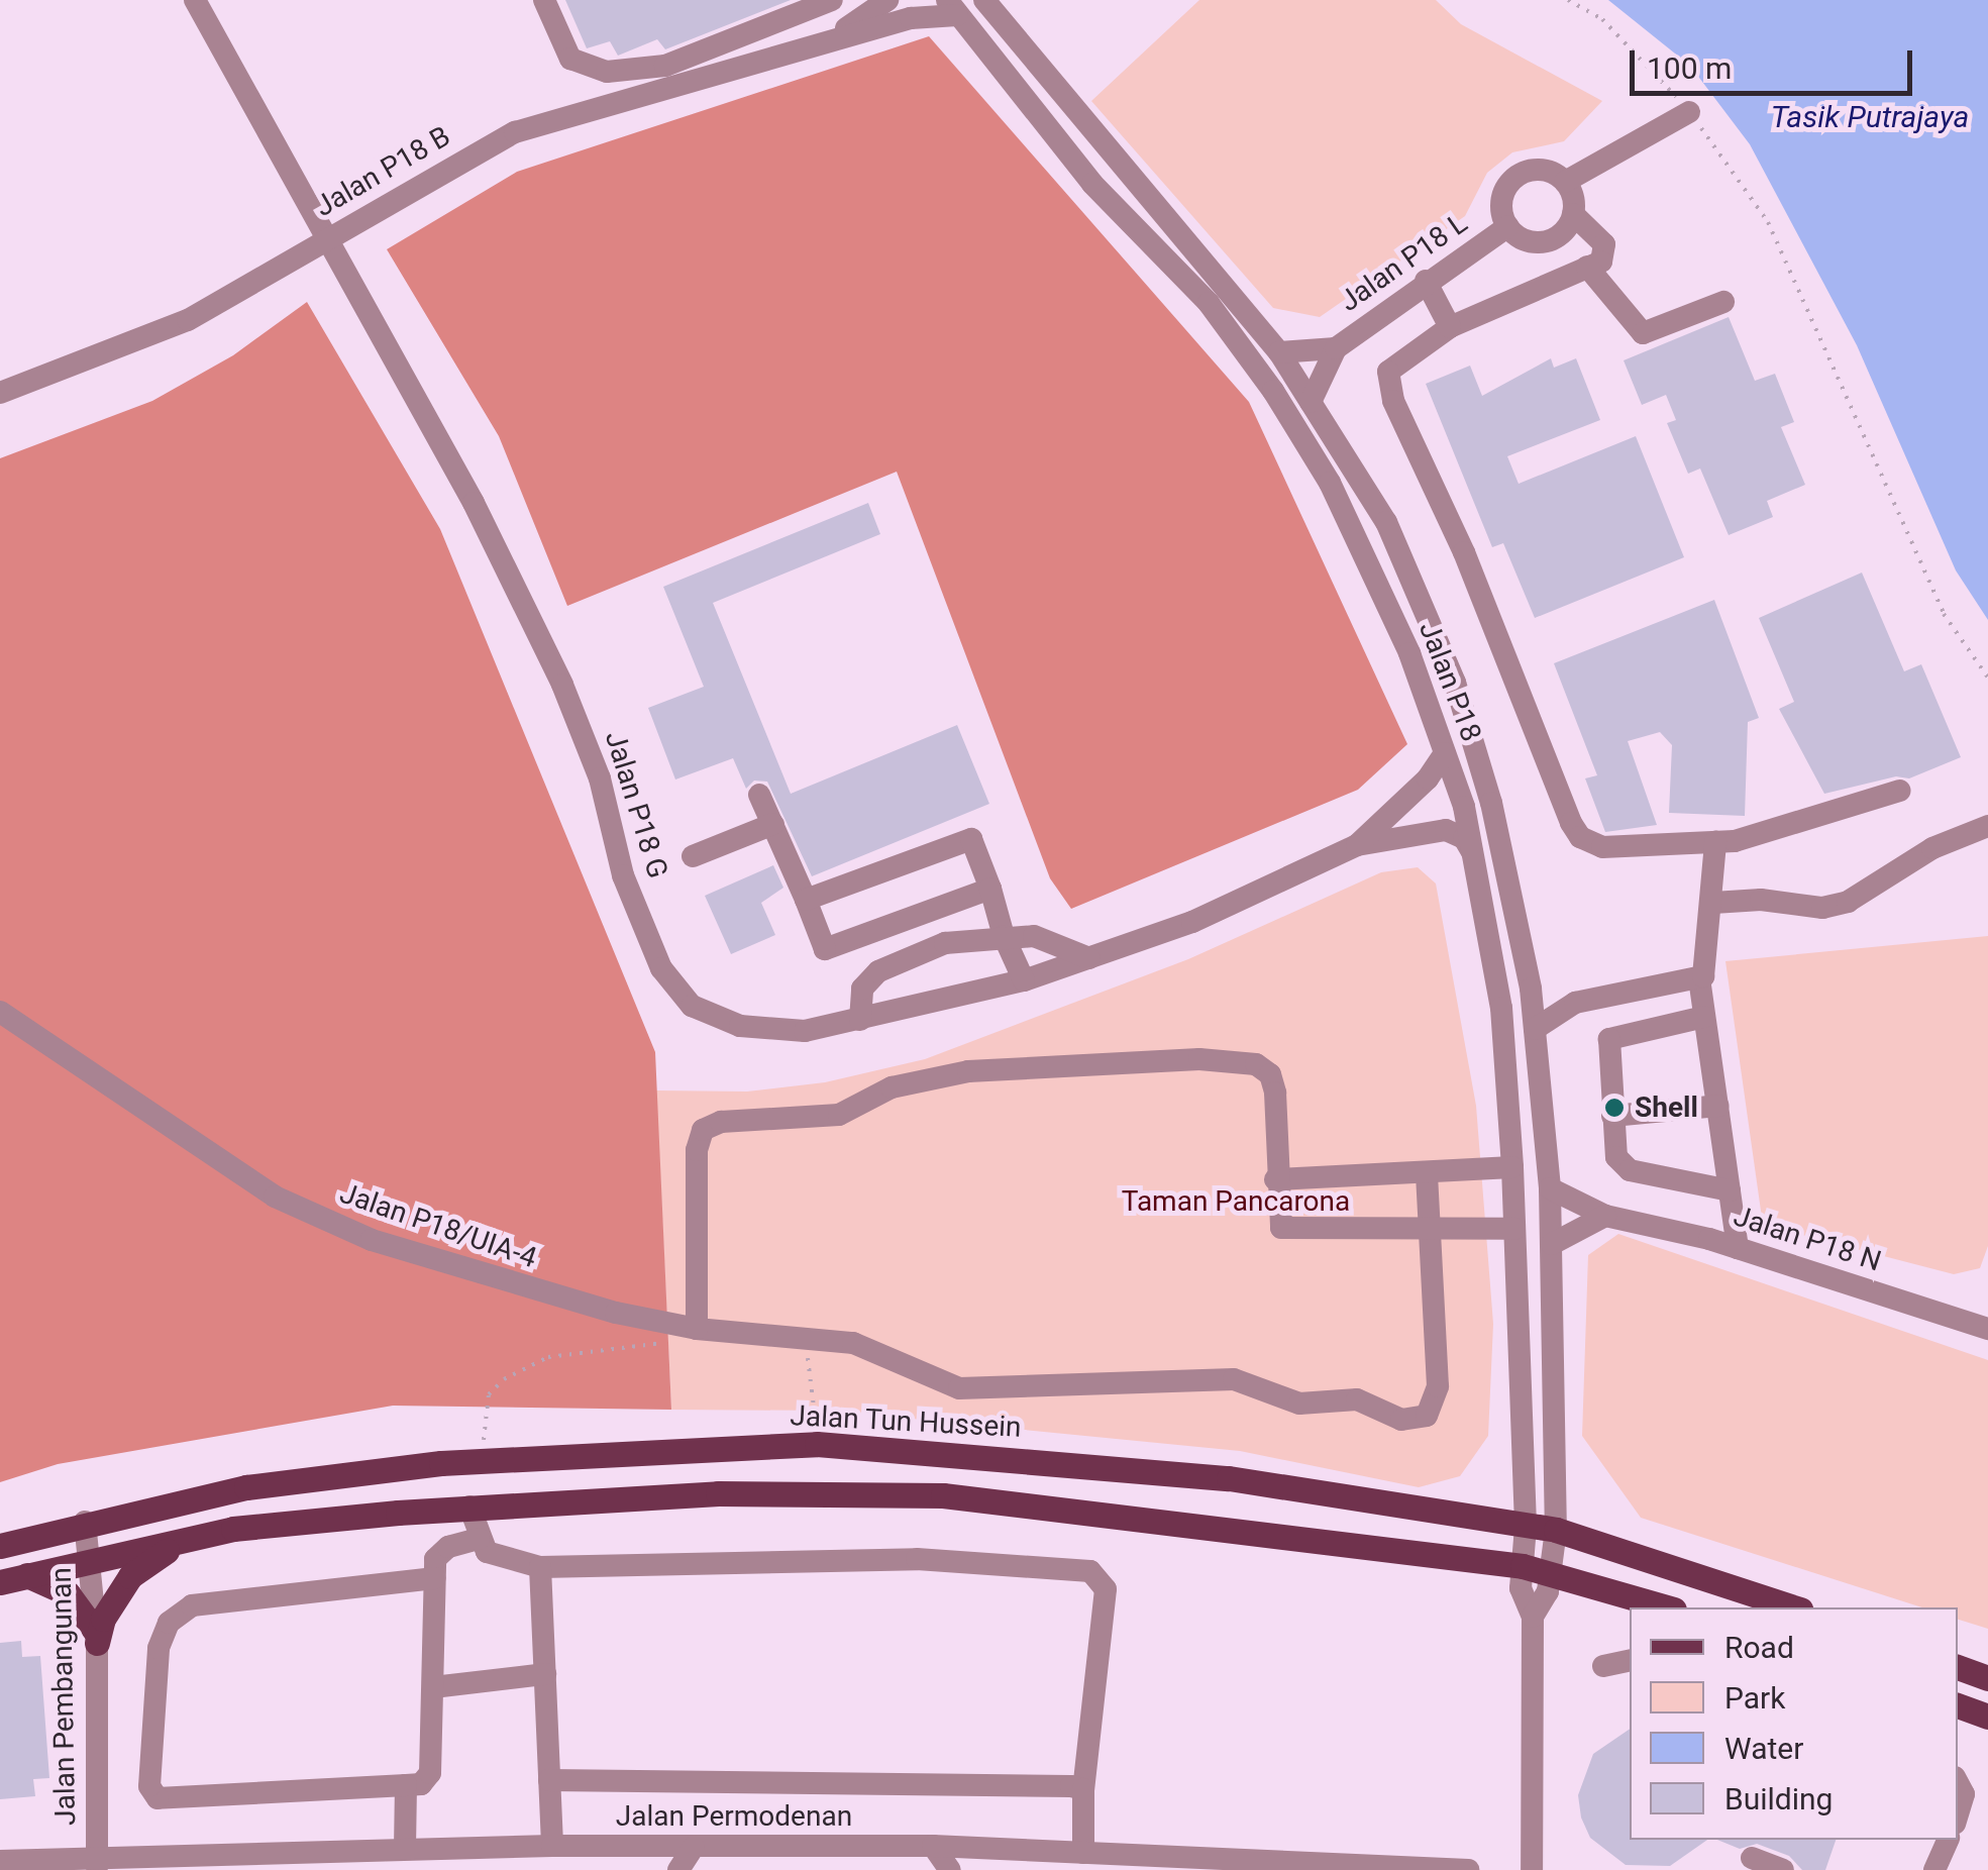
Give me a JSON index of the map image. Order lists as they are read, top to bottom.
{
  "streets": {
    "main road": ["Jalan Tun Hussein"],
    "street": [
      "Jalan P18 B",
      "Jalan P18 L",
      "Jalan P18",
      "Jalan P18 G",
      "Jalan P18/UIA-4",
      "Jalan P18 N",
      "Jalan Pembangunan",
      "Jalan Permodenan"
    ]
  },
  "crossings": [
    ["Jalan P18 B", "Jalan P18"],
    ["Jalan P18 B", "Jalan P18 G"],
    ["Jalan P18 L", "Jalan P18"],
    ["Jalan P18", "Jalan P18 G"],
    ["Jalan P18", "Jalan P18 N"],
    ["Jalan P18", "Jalan Tun Hussein"],
    ["Jalan Tun Hussein", "Jalan Pembangunan"],
    ["Jalan Pembangunan", "Jalan Permodenan"]
  ],
  "water": ["Tasik Putrajaya"],
  "parks": ["Taman Pancarona"],
  "places": ["Shell"],
  "legend": [
    "Road",
    "Park",
    "Water",
    "Building"
  ],
  "scale_bar": "100 m"
}
